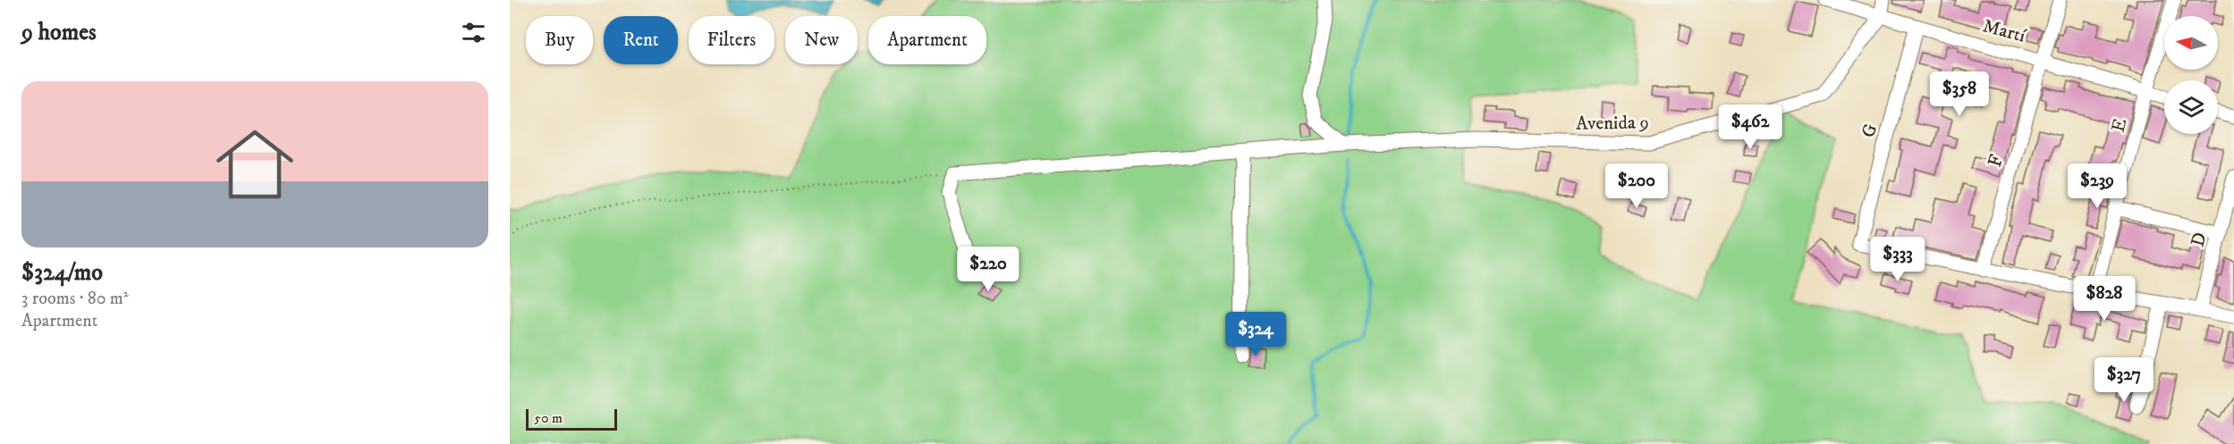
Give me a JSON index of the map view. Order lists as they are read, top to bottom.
{
  "streets": {
    "street": [
      "Martí",
      "Avenida 9",
      "E",
      "G",
      "F",
      "D"
    ]
  },
  "crossings": [
    ["Martí", "Avenida 9"],
    ["Martí", "E"],
    ["Martí", "G"],
    ["Martí", "F"],
    ["G", "F"]
  ],
  "scale_bar": "50 m",
  "north": "left",
  "page": {
    "heading": "9 homes",
    "chip": [
      "Buy",
      "Rent",
      "Filters",
      "New",
      "Apartment"
    ],
    "list": [
      {
        "name": "$324/mo",
        "note": "3 rooms · 80 m² · Apartment"
      }
    ],
    "price": [
      "$358",
      "$462",
      "$200",
      "$239",
      "$333",
      "$220",
      "$828",
      "$324",
      "$327"
    ],
    "scale": "50 m"
  }
}
